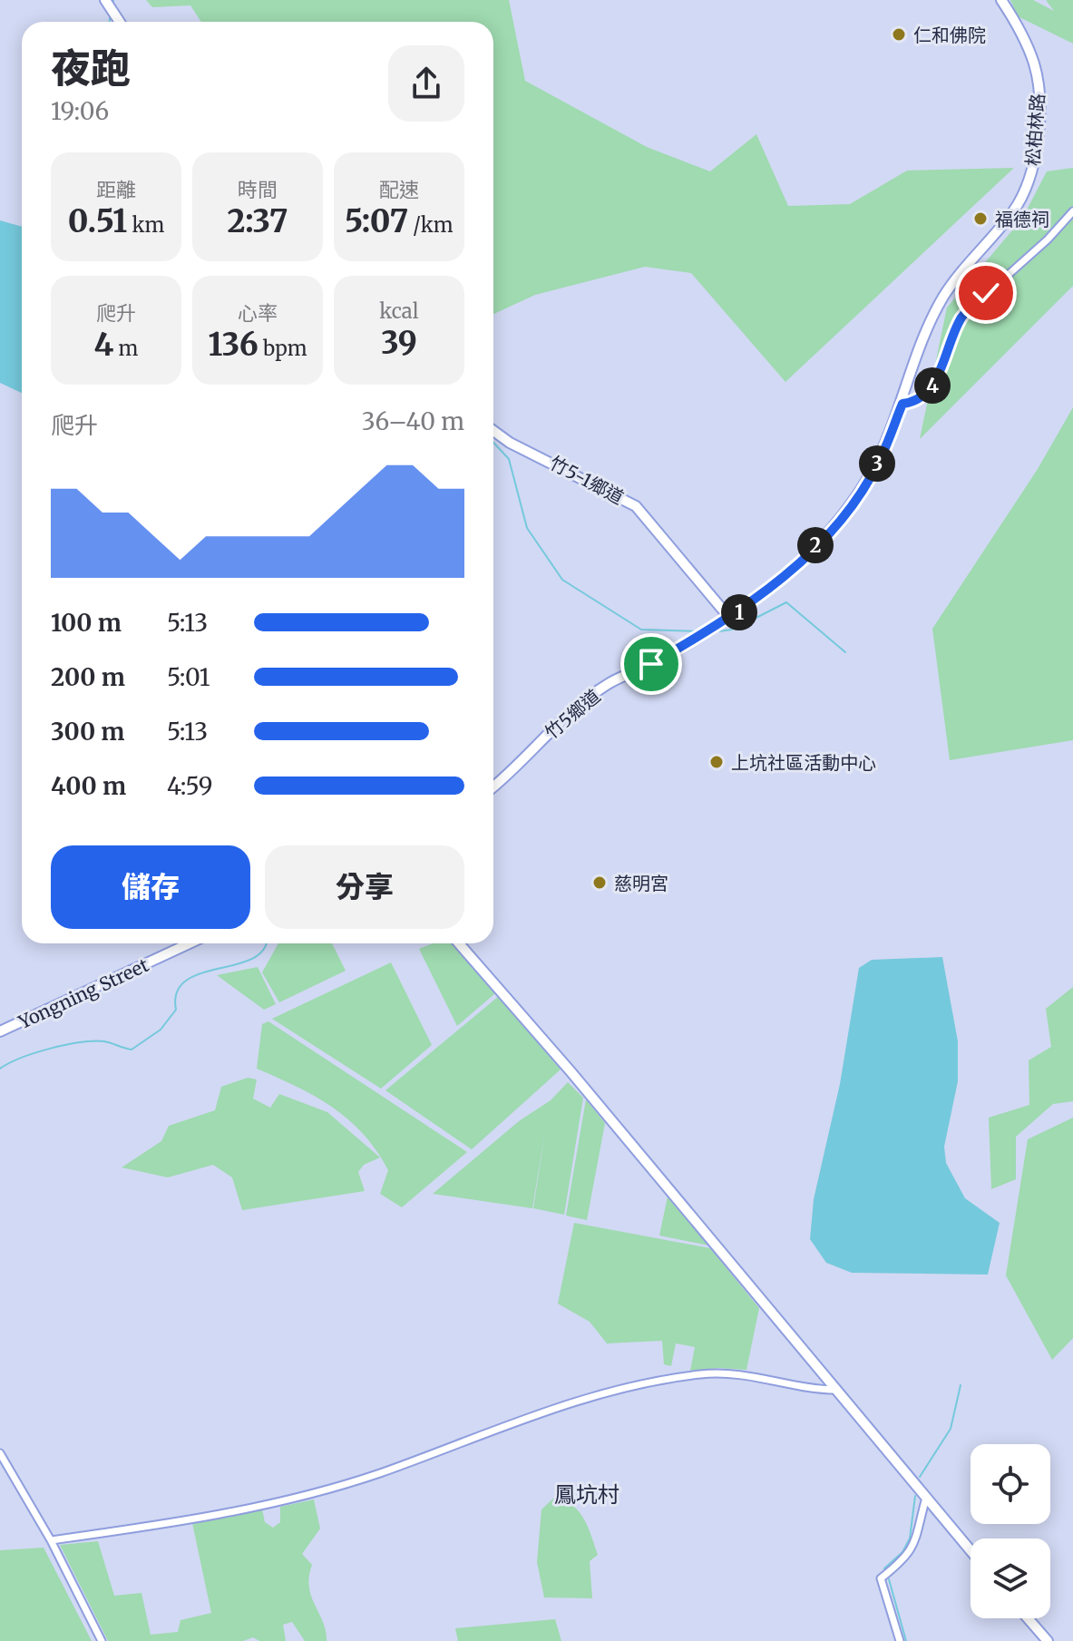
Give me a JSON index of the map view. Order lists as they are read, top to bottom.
{
  "streets": {
    "street": [
      "松柏林路",
      "竹5-1鄉道",
      "竹5鄉道",
      "Yongning Street"
    ]
  },
  "crossings": [
    ["松柏林路", "竹5鄉道"],
    ["竹5-1鄉道", "竹5鄉道"]
  ],
  "districts": ["鳳坑村"],
  "places": [
    "仁和佛院",
    "福德祠",
    "上坑社區活動中心",
    "慈明宮"
  ],
  "page": {
    "heading": ["夜跑", "19:06"],
    "stats": [
      ["距離", "0.51 km"],
      ["時間", "2:37"],
      ["配速", "5:07 /km"],
      ["爬升", "4 m"],
      ["心率", "136 bpm"],
      ["kcal", "39"]
    ],
    "pins": [
      "4",
      "3",
      "2",
      "1"
    ],
    "chart": ["爬升", "36–40 m"],
    "list": [
      {
        "name": "100 m",
        "note": "5:13"
      },
      {
        "name": "200 m",
        "note": "5:01"
      },
      {
        "name": "300 m",
        "note": "5:13"
      },
      {
        "name": "400 m",
        "note": "4:59"
      }
    ],
    "buttons": ["儲存", "分享"]
  }
}
